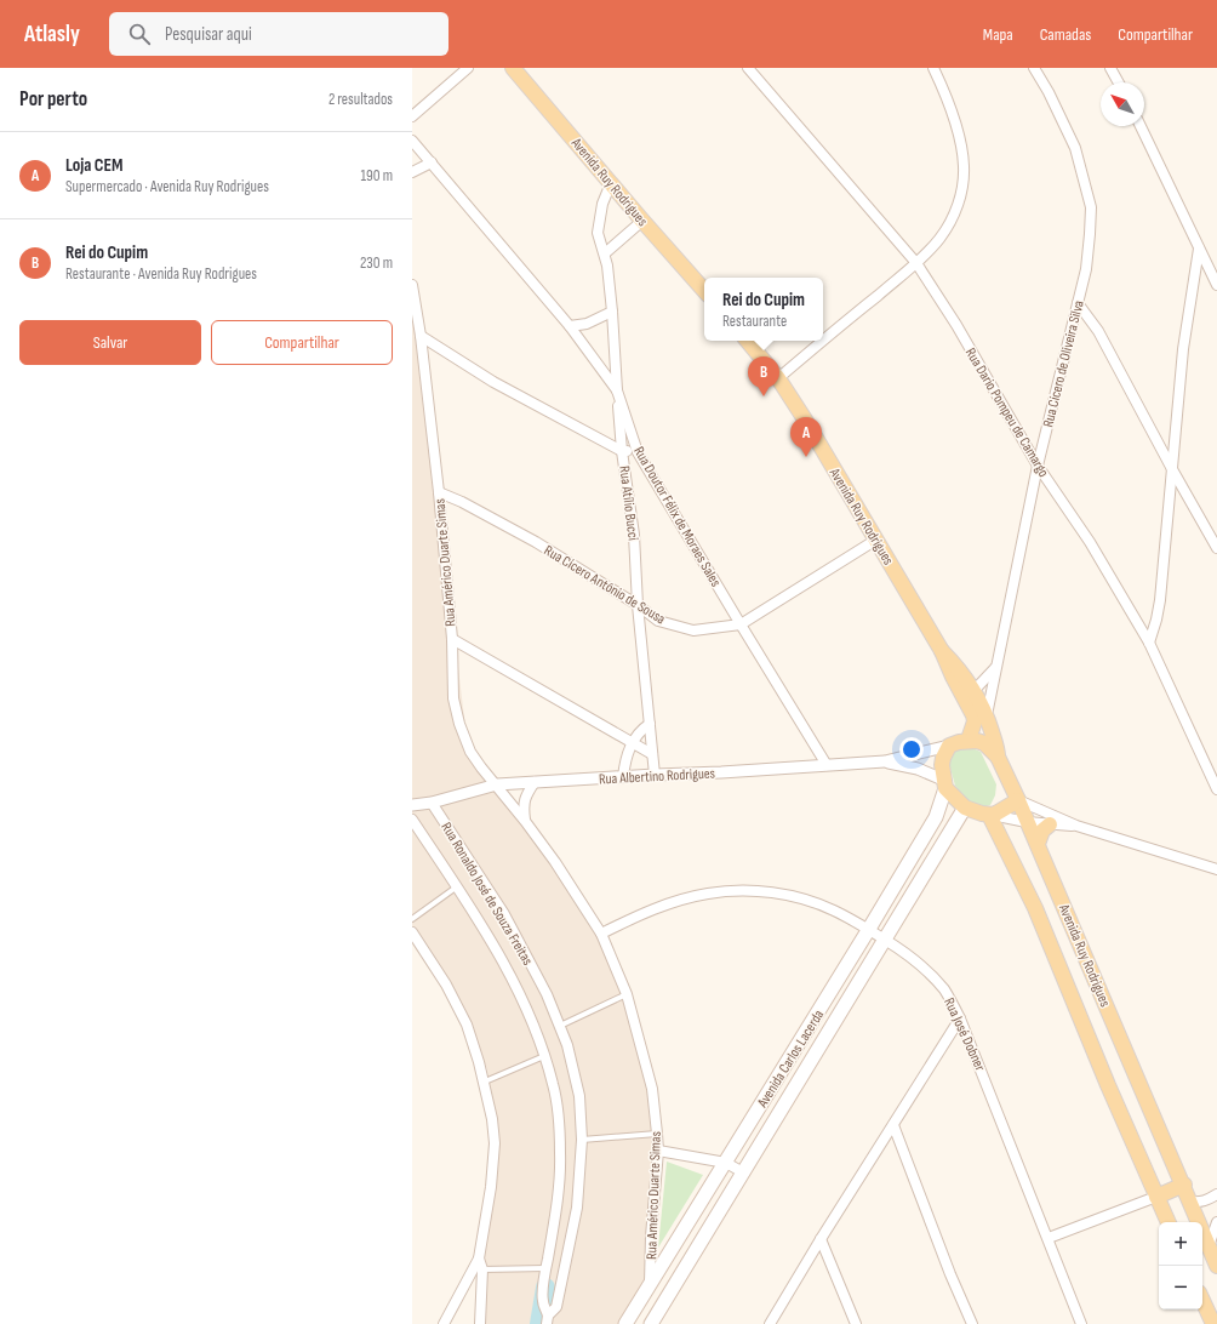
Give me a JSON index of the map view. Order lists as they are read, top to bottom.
{
  "streets": {
    "main road": ["Avenida Ruy Rodrigues", "Avenida Carlos Lacerda"],
    "street": [
      "Rua Cícero de Oliveira Silva",
      "Rua Dario Pompeu de Camargo",
      "Rua Atílio Bucci",
      "Rua Doutor Félix de Moraes Sales",
      "Rua Américo Duarte Simas",
      "Rua Cícero Antônio de Sousa",
      "Rua Albertino Rodrigues",
      "Rua Ronaldo José de Souza Freitas",
      "Rua José Dobner"
    ]
  },
  "crossings": [
    ["Avenida Ruy Rodrigues", "Rua Cícero de Oliveira Silva"],
    ["Avenida Ruy Rodrigues", "Rua Atílio Bucci"],
    ["Avenida Ruy Rodrigues", "Rua Cícero Antônio de Sousa"],
    ["Avenida Ruy Rodrigues", "Rua Albertino Rodrigues"],
    ["Avenida Ruy Rodrigues", "Avenida Carlos Lacerda"],
    ["Rua Cícero de Oliveira Silva", "Rua Dario Pompeu de Camargo"],
    ["Rua Atílio Bucci", "Rua Doutor Félix de Moraes Sales"],
    ["Rua Atílio Bucci", "Rua Cícero Antônio de Sousa"],
    ["Rua Atílio Bucci", "Rua Albertino Rodrigues"],
    ["Rua Doutor Félix de Moraes Sales", "Rua Cícero Antônio de Sousa"],
    ["Rua Doutor Félix de Moraes Sales", "Rua Albertino Rodrigues"],
    ["Rua Américo Duarte Simas", "Rua Cícero Antônio de Sousa"],
    ["Rua Américo Duarte Simas", "Rua Albertino Rodrigues"],
    ["Rua Américo Duarte Simas", "Rua José Dobner"],
    ["Rua Américo Duarte Simas", "Avenida Carlos Lacerda"],
    ["Rua Albertino Rodrigues", "Rua Ronaldo José de Souza Freitas"],
    ["Rua Albertino Rodrigues", "Avenida Carlos Lacerda"],
    ["Rua José Dobner", "Avenida Carlos Lacerda"]
  ],
  "north": "top left",
  "page": {
    "header": "Atlasly",
    "search": "Pesquisar aqui",
    "nav": ["Mapa", "Camadas", "Compartilhar"],
    "heading": ["Por perto", "2 resultados"],
    "list": [
      {
        "mark": "A",
        "name": "Loja CEM",
        "note": "Supermercado · Avenida Ruy Rodrigues",
        "value": "190 m"
      },
      {
        "mark": "B",
        "name": "Rei do Cupim",
        "note": "Restaurante · Avenida Ruy Rodrigues",
        "value": "230 m"
      }
    ],
    "popup": ["Rei do Cupim", "Restaurante"],
    "buttons": ["Salvar", "Compartilhar"],
    "pins": ["B", "A"],
    "map_buttons": ["+", "−"]
  }
}
